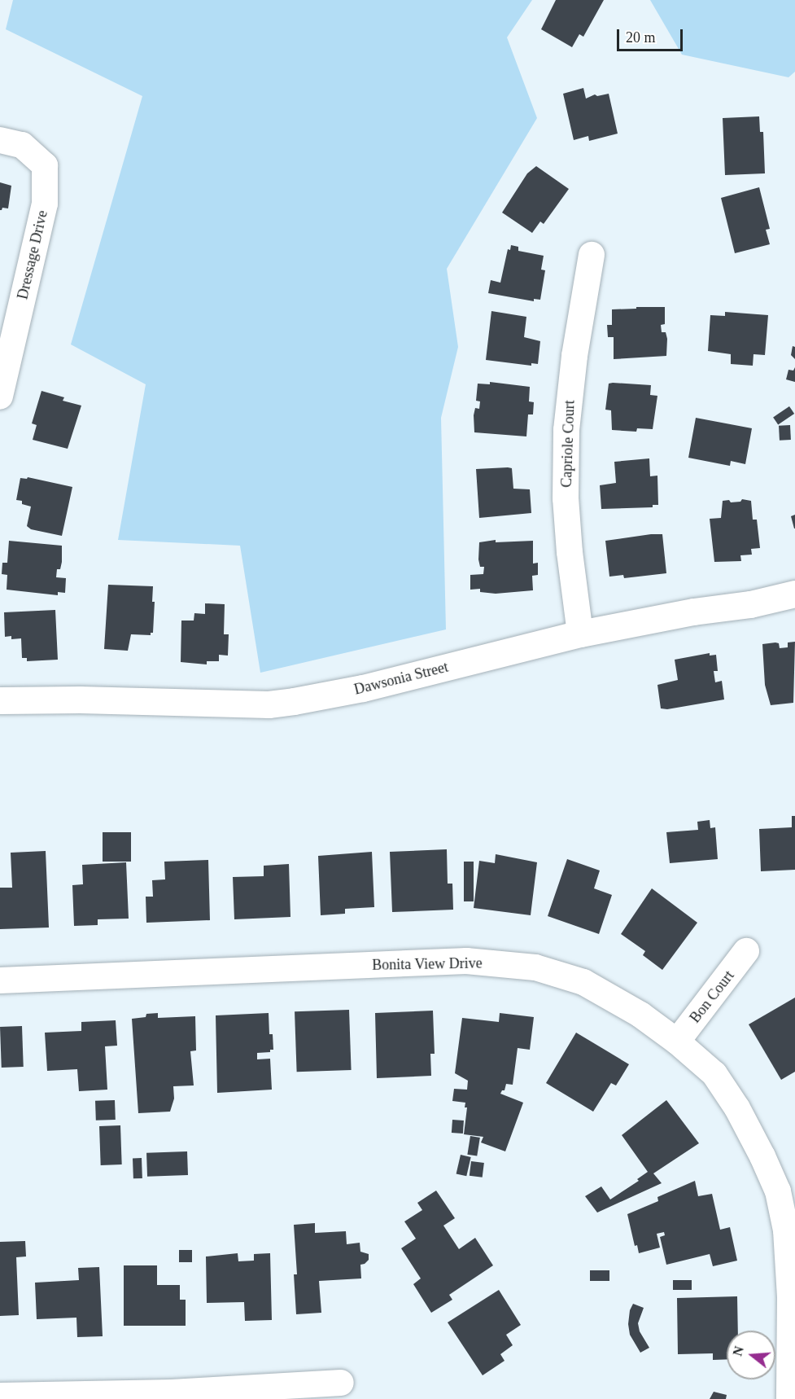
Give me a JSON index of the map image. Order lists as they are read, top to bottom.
{
  "streets": {
    "street": [
      "Dressage Drive",
      "Capriole Court",
      "Dawsonia Street",
      "Bonita View Drive",
      "Bon Court"
    ]
  },
  "crossings": [
    ["Capriole Court", "Dawsonia Street"],
    ["Bonita View Drive", "Bon Court"]
  ],
  "scale_bar": "20 m",
  "north": "left"
}
